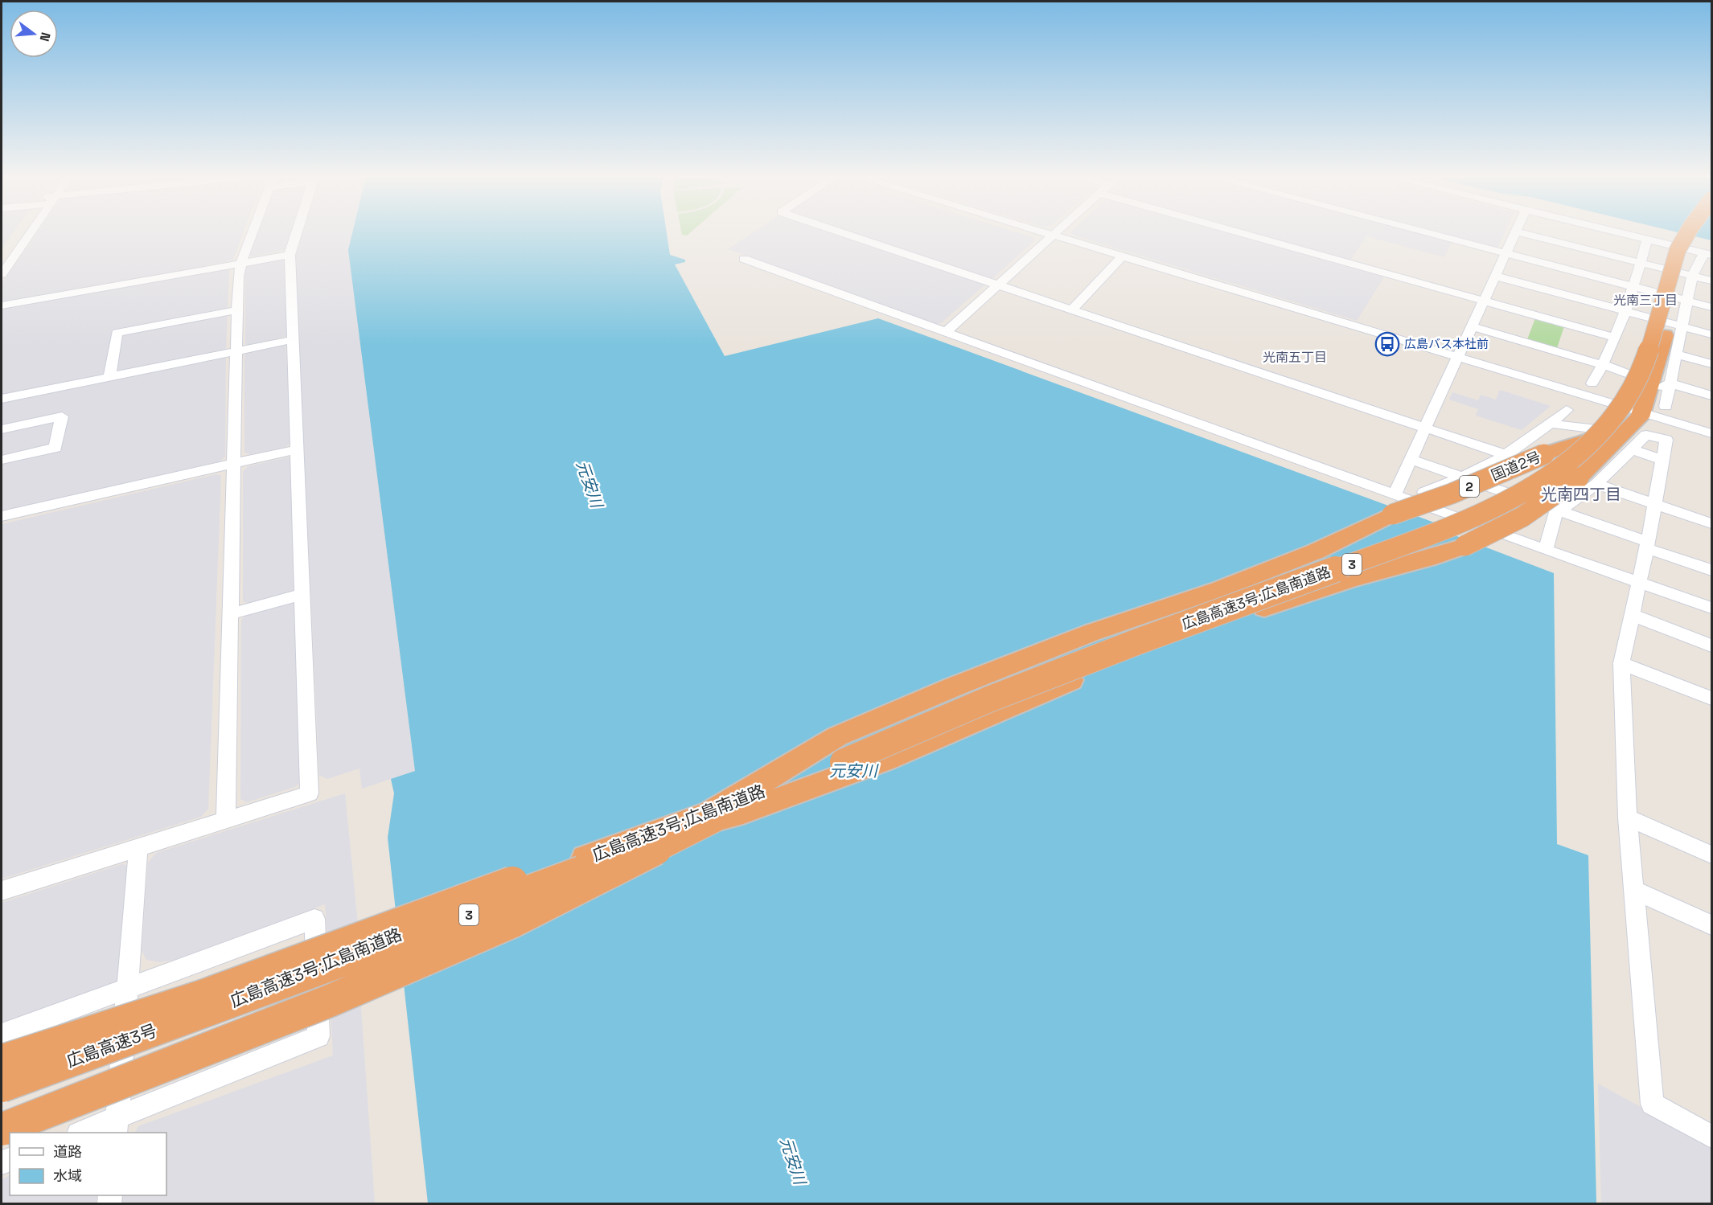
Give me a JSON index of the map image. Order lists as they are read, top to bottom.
{
  "streets": {
    "highway": [
      "国道2号",
      "2",
      "3",
      "広島高速3号;広島南道路",
      "広島高速3号"
    ]
  },
  "crossings": [
    ["国道2号", "広島高速3号;広島南道路"],
    ["広島高速3号;広島南道路", "広島高速3号"]
  ],
  "districts": ["光南三丁目", "光南五丁目", "光南四丁目"],
  "water": ["元安川"],
  "places": {
    "bus stop": ["広島バス本社前"]
  },
  "legend": ["道路", "水域"],
  "north": "right"
}
